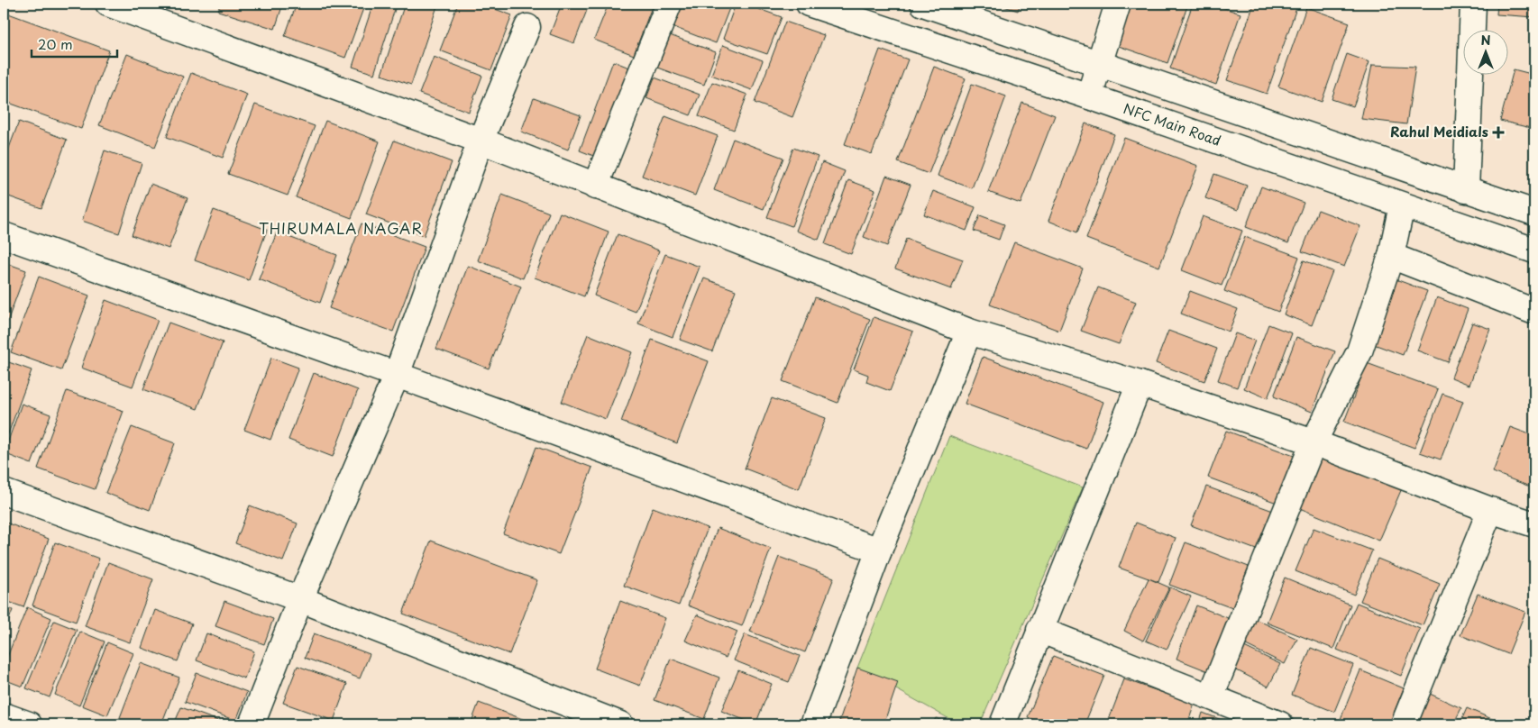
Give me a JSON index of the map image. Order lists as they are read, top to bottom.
{
  "streets": {
    "street": ["NFC Main Road"]
  },
  "districts": ["THIRUMALA NAGAR"],
  "places": {
    "health": ["Rahul Meidials"]
  },
  "scale_bar": "20 m",
  "north": "top"
}
